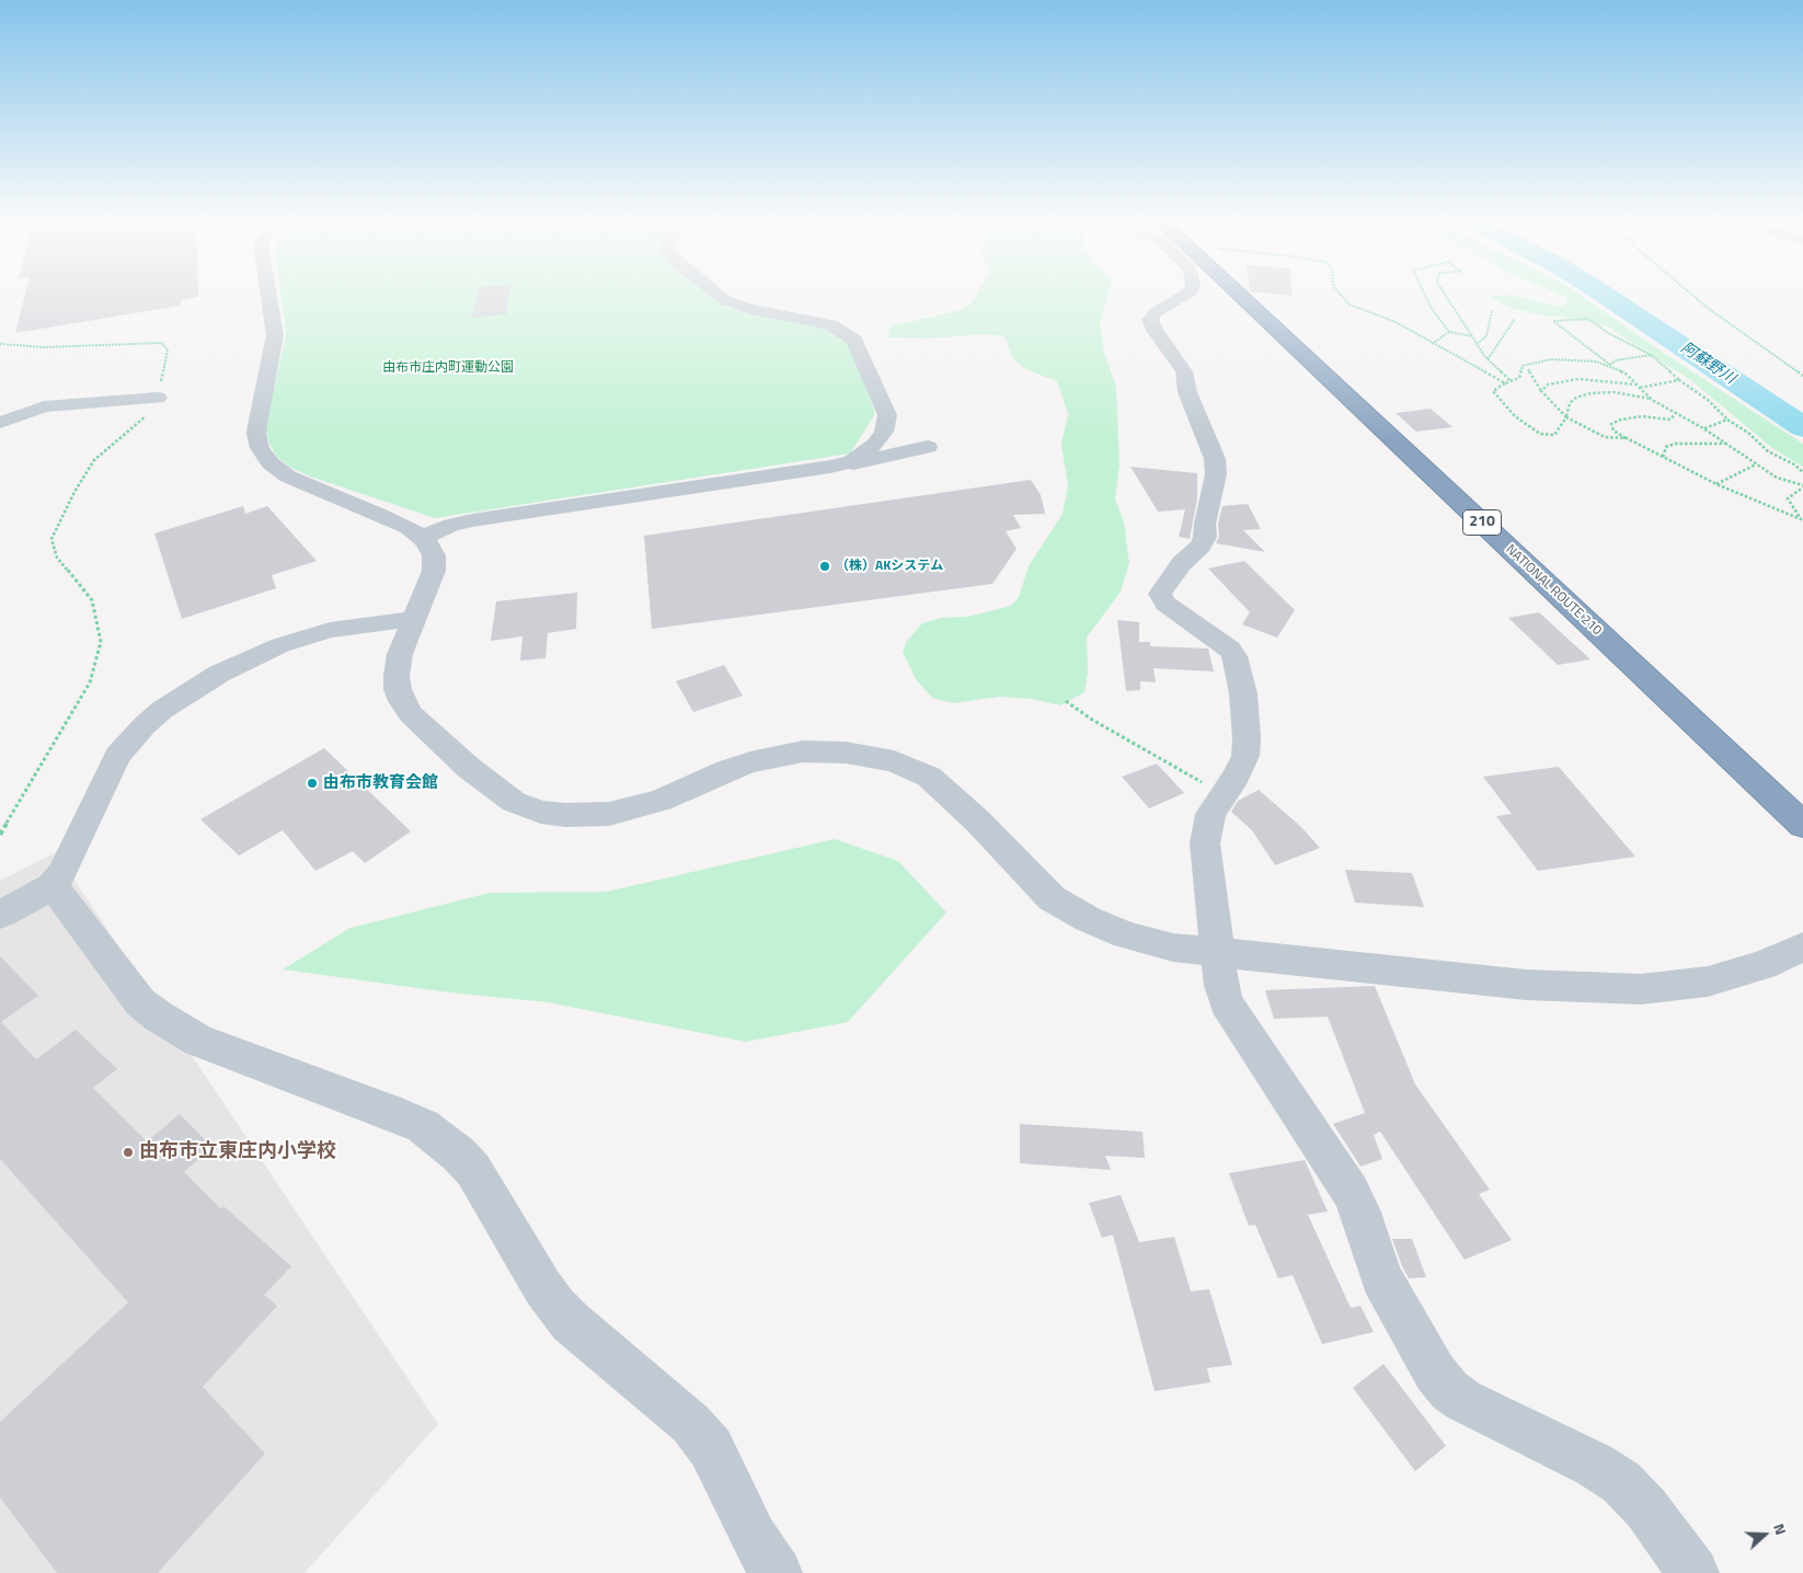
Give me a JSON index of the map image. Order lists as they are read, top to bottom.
{
  "streets": {
    "highway": ["210", "NATIONAL ROUTE 210"]
  },
  "water": ["阿蘇野川"],
  "parks": ["由布市庄内町運動公園"],
  "places": ["（株）AKシステム", "由布市教育会館", "由布市立東庄内小学校"],
  "north": "right"
}
